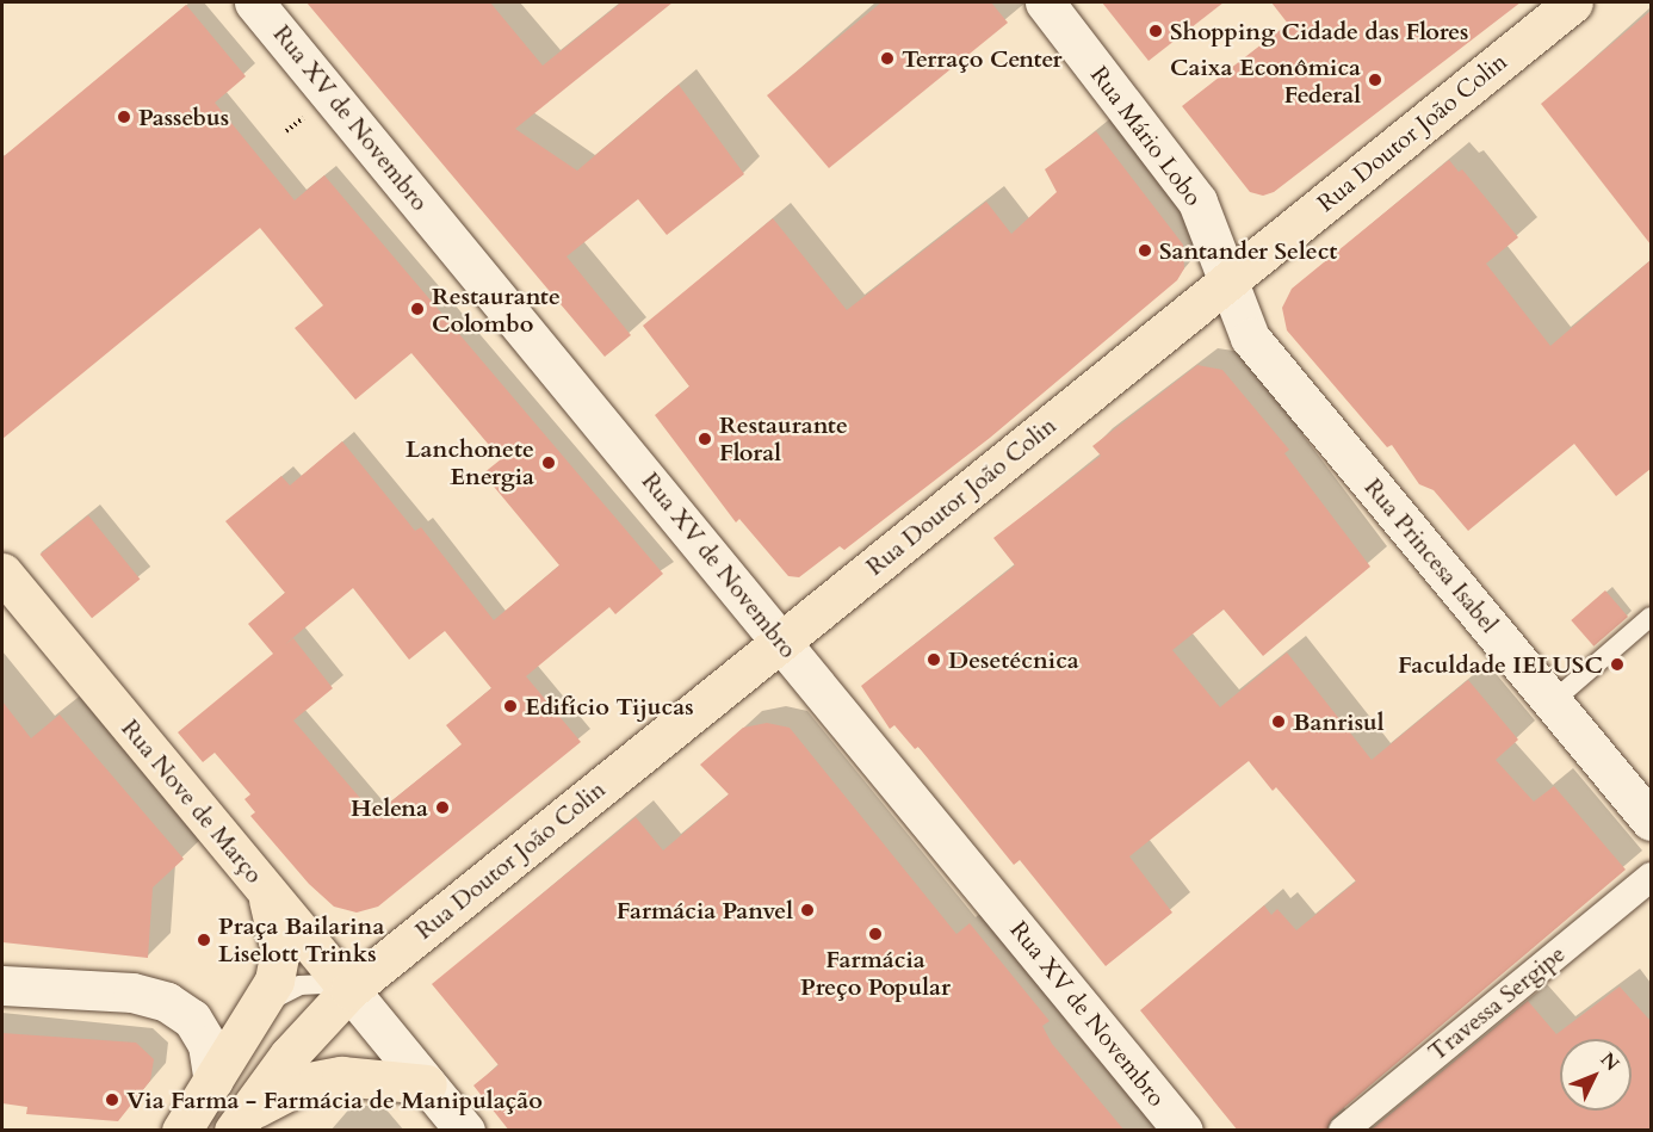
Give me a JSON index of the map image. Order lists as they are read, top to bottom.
{
  "streets": {
    "main road": [
      "Rua XV de Novembro",
      "Rua Doutor João Colin",
      "Rua Mário Lobo",
      "Rua Princesa Isabel",
      "Rua Nove de Março"
    ],
    "street": ["Travessa Sergipe"]
  },
  "crossings": [
    ["Rua XV de Novembro", "Rua Doutor João Colin"],
    ["Rua Doutor João Colin", "Rua Mário Lobo"],
    ["Rua Doutor João Colin", "Rua Princesa Isabel"],
    ["Rua Doutor João Colin", "Rua Nove de Março"],
    ["Rua Mário Lobo", "Rua Princesa Isabel"]
  ],
  "places": [
    "Shopping Cidade das Flores",
    "Terraço Center",
    "Caixa Econômica Federal",
    "Passebus",
    "Santander Select",
    "Restaurante Colombo",
    "Restaurante Floral",
    "Lanchonete Energia",
    "Desetécnica",
    "Faculdade IELUSC",
    "Edifício Tijucas",
    "Banrisul",
    "Helena",
    "Farmácia Panvel",
    "Farmácia Preço Popular",
    "Praça Bailarina Liselott Trinks",
    "Via Farma - Farmácia de Manipulação"
  ],
  "north": "top right"
}
